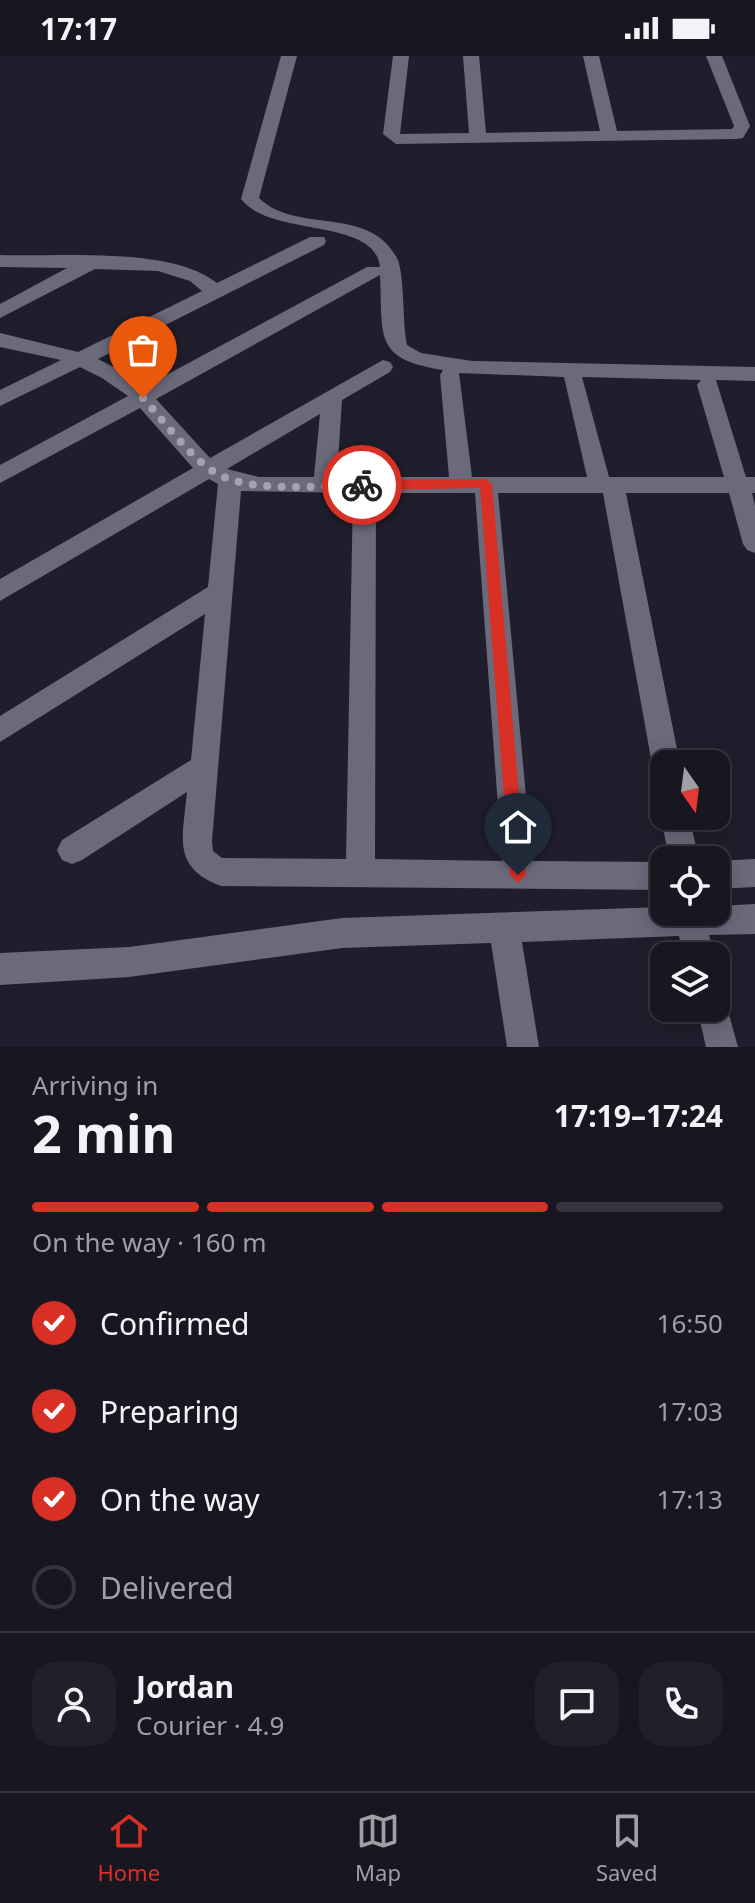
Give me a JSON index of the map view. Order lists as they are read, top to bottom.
{
  "north": "bottom",
  "page": {
    "status": "17:17",
    "heading": ["2 min", "Arriving in", "17:19–17:24"],
    "panel": ["Jordan", "Courier · 4.9"],
    "bar": "On the way · 160 m",
    "list": [
      ["Confirmed", "16:50"],
      ["Preparing", "17:03"],
      ["On the way", "17:13"],
      "Delivered"
    ],
    "tabs": ["Home", "Map", "Saved"]
  }
}
